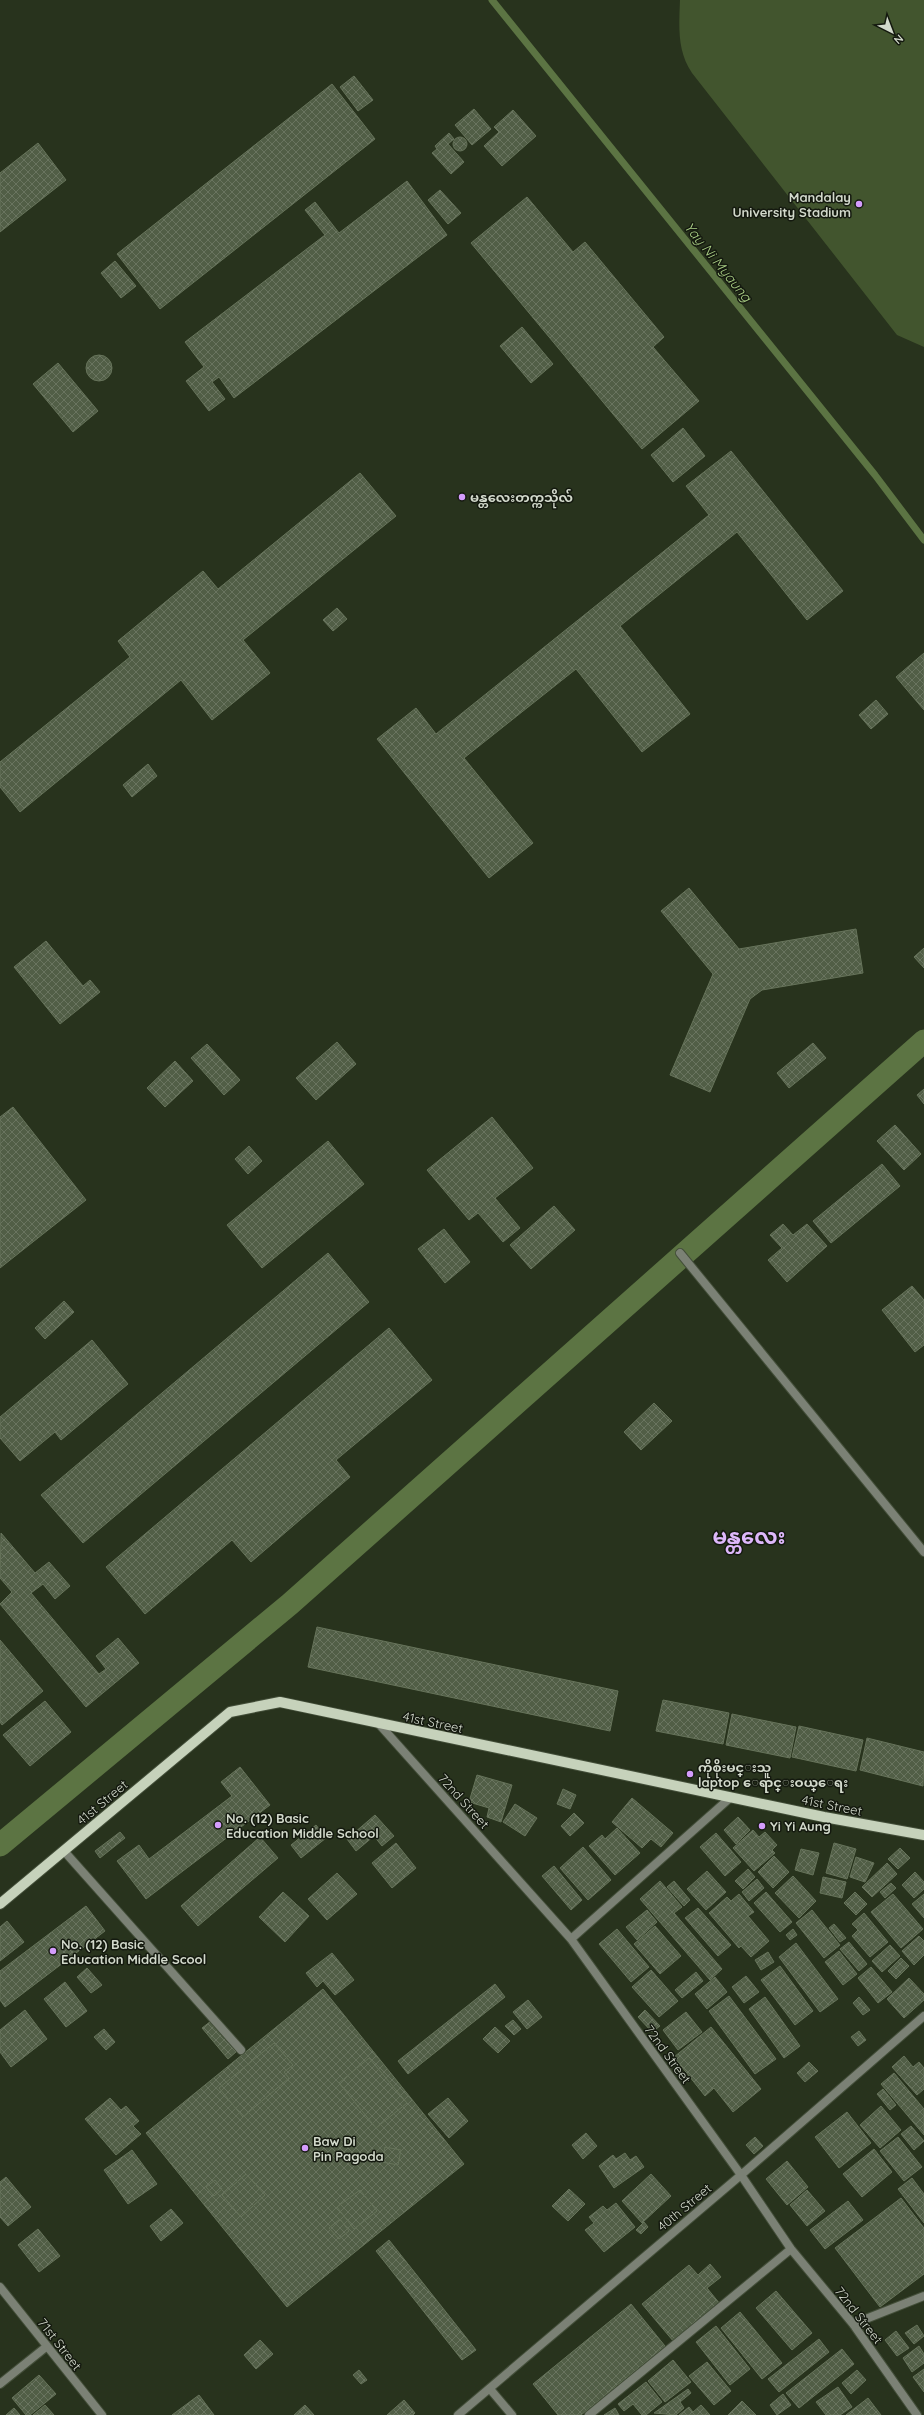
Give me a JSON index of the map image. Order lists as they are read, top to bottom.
{
  "streets": {
    "main road": ["41st Street"],
    "street": ["72nd Street", "40th Street", "71st Street"]
  },
  "crossings": [
    ["41st Street", "72nd Street"],
    ["72nd Street", "40th Street"]
  ],
  "districts": ["မန္တလေး"],
  "water": ["Yay Ni Myaung"],
  "places": [
    "Mandalay University Stadium",
    "မန္တလေးတက္ကသိုလ်",
    "ကိုစိုးမင္းသူ laptop ေရာင္းဝယ္ေရး",
    "No. (12) Basic Education Middle School",
    "Yi Yi Aung",
    "No. (12) Basic Education Middle Scool",
    "Baw Di Pin Pagoda"
  ],
  "north": "bottom right"
}
